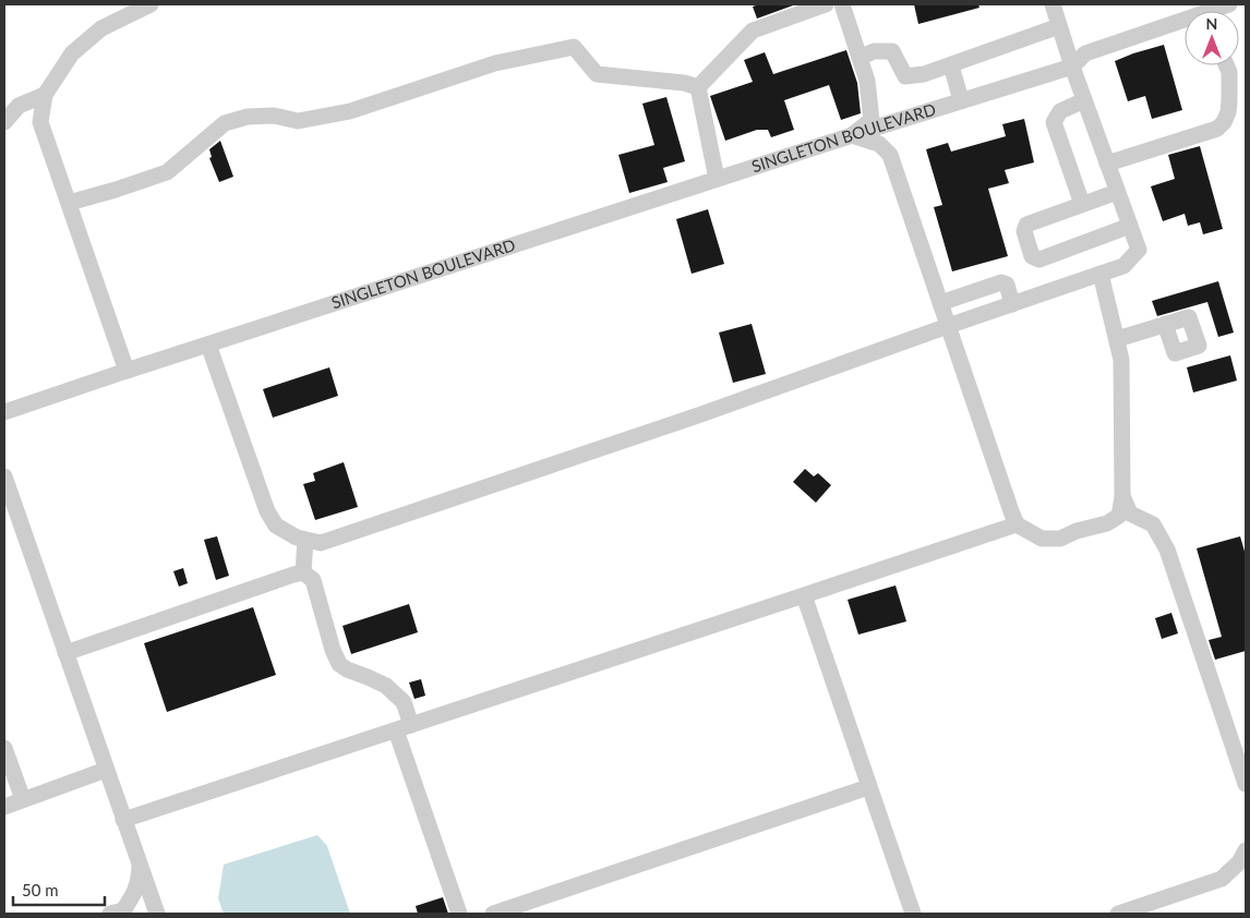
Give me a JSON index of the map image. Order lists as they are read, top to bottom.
{
  "streets": {
    "lane": ["SINGLETON BOULEVARD"]
  },
  "scale_bar": "50 m",
  "north": "top"
}
